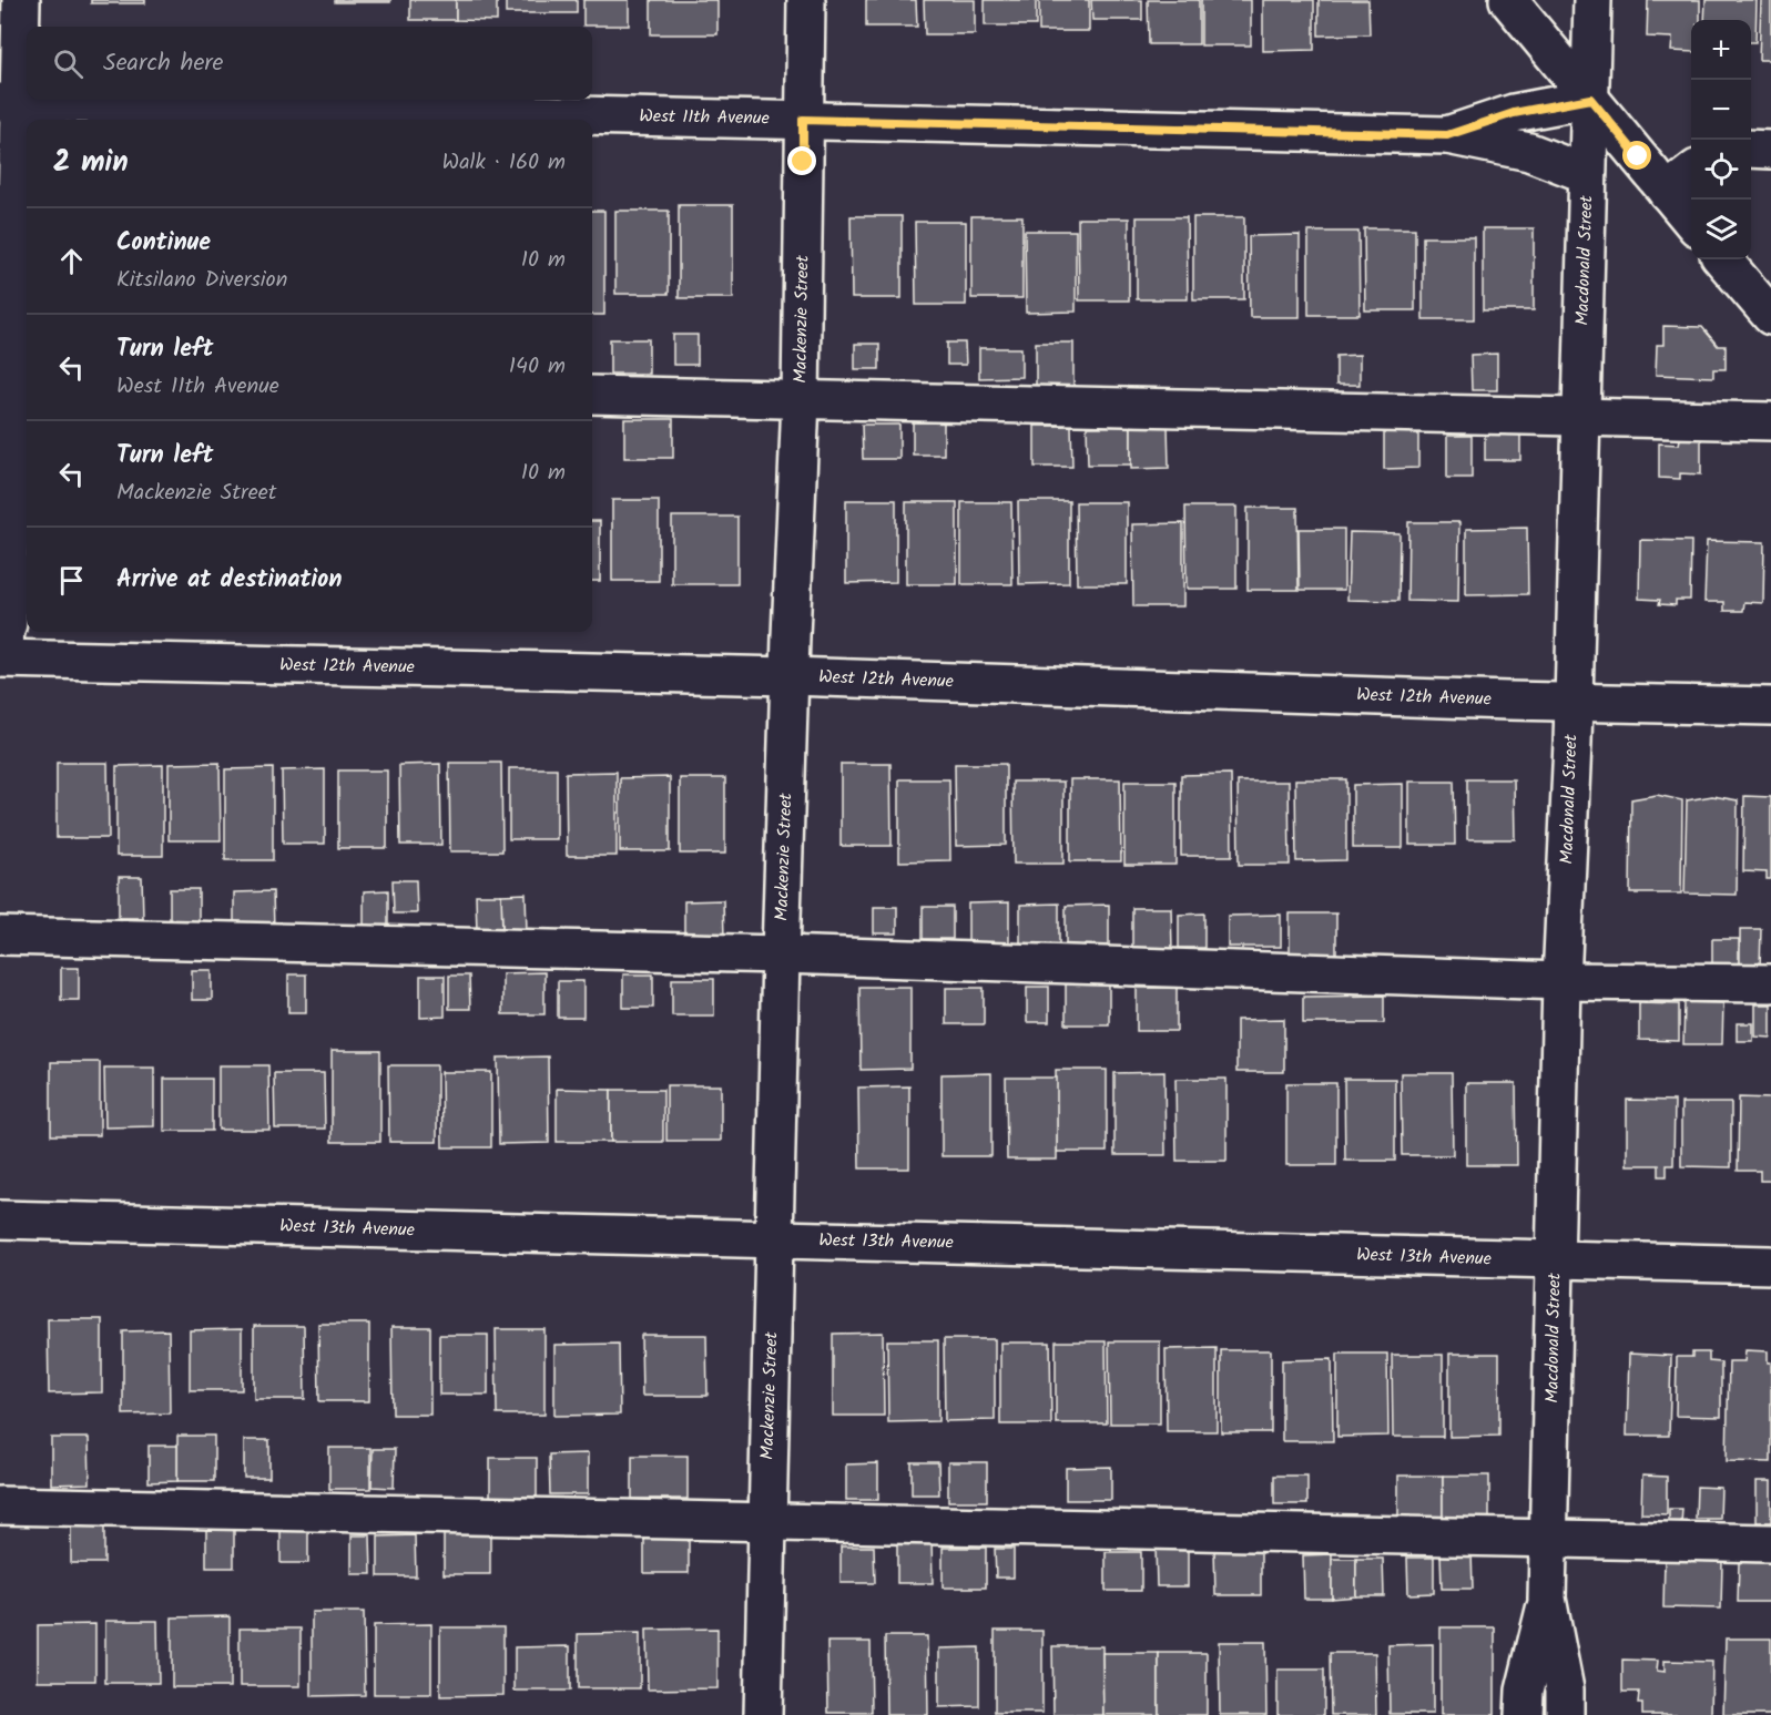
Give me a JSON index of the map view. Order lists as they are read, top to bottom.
{
  "streets": {
    "street": [
      "West 11th Avenue",
      "Macdonald Street",
      "Mackenzie Street",
      "West 12th Avenue",
      "West 13th Avenue"
    ]
  },
  "crossings": [
    ["West 11th Avenue", "Macdonald Street"],
    ["West 11th Avenue", "Mackenzie Street"],
    ["Macdonald Street", "West 12th Avenue"],
    ["Macdonald Street", "West 13th Avenue"],
    ["Mackenzie Street", "West 12th Avenue"],
    ["Mackenzie Street", "West 13th Avenue"]
  ],
  "page": {
    "map_buttons": ["+", "−"],
    "search": "Search here",
    "heading": ["2 min", "Walk · 160 m"],
    "list": [
      ["Continue", "Kitsilano Diversion", "10 m"],
      ["Turn left", "West 11th Avenue", "140 m"],
      ["Turn left", "Mackenzie Street", "10 m"],
      "Arrive at destination"
    ]
  }
}
